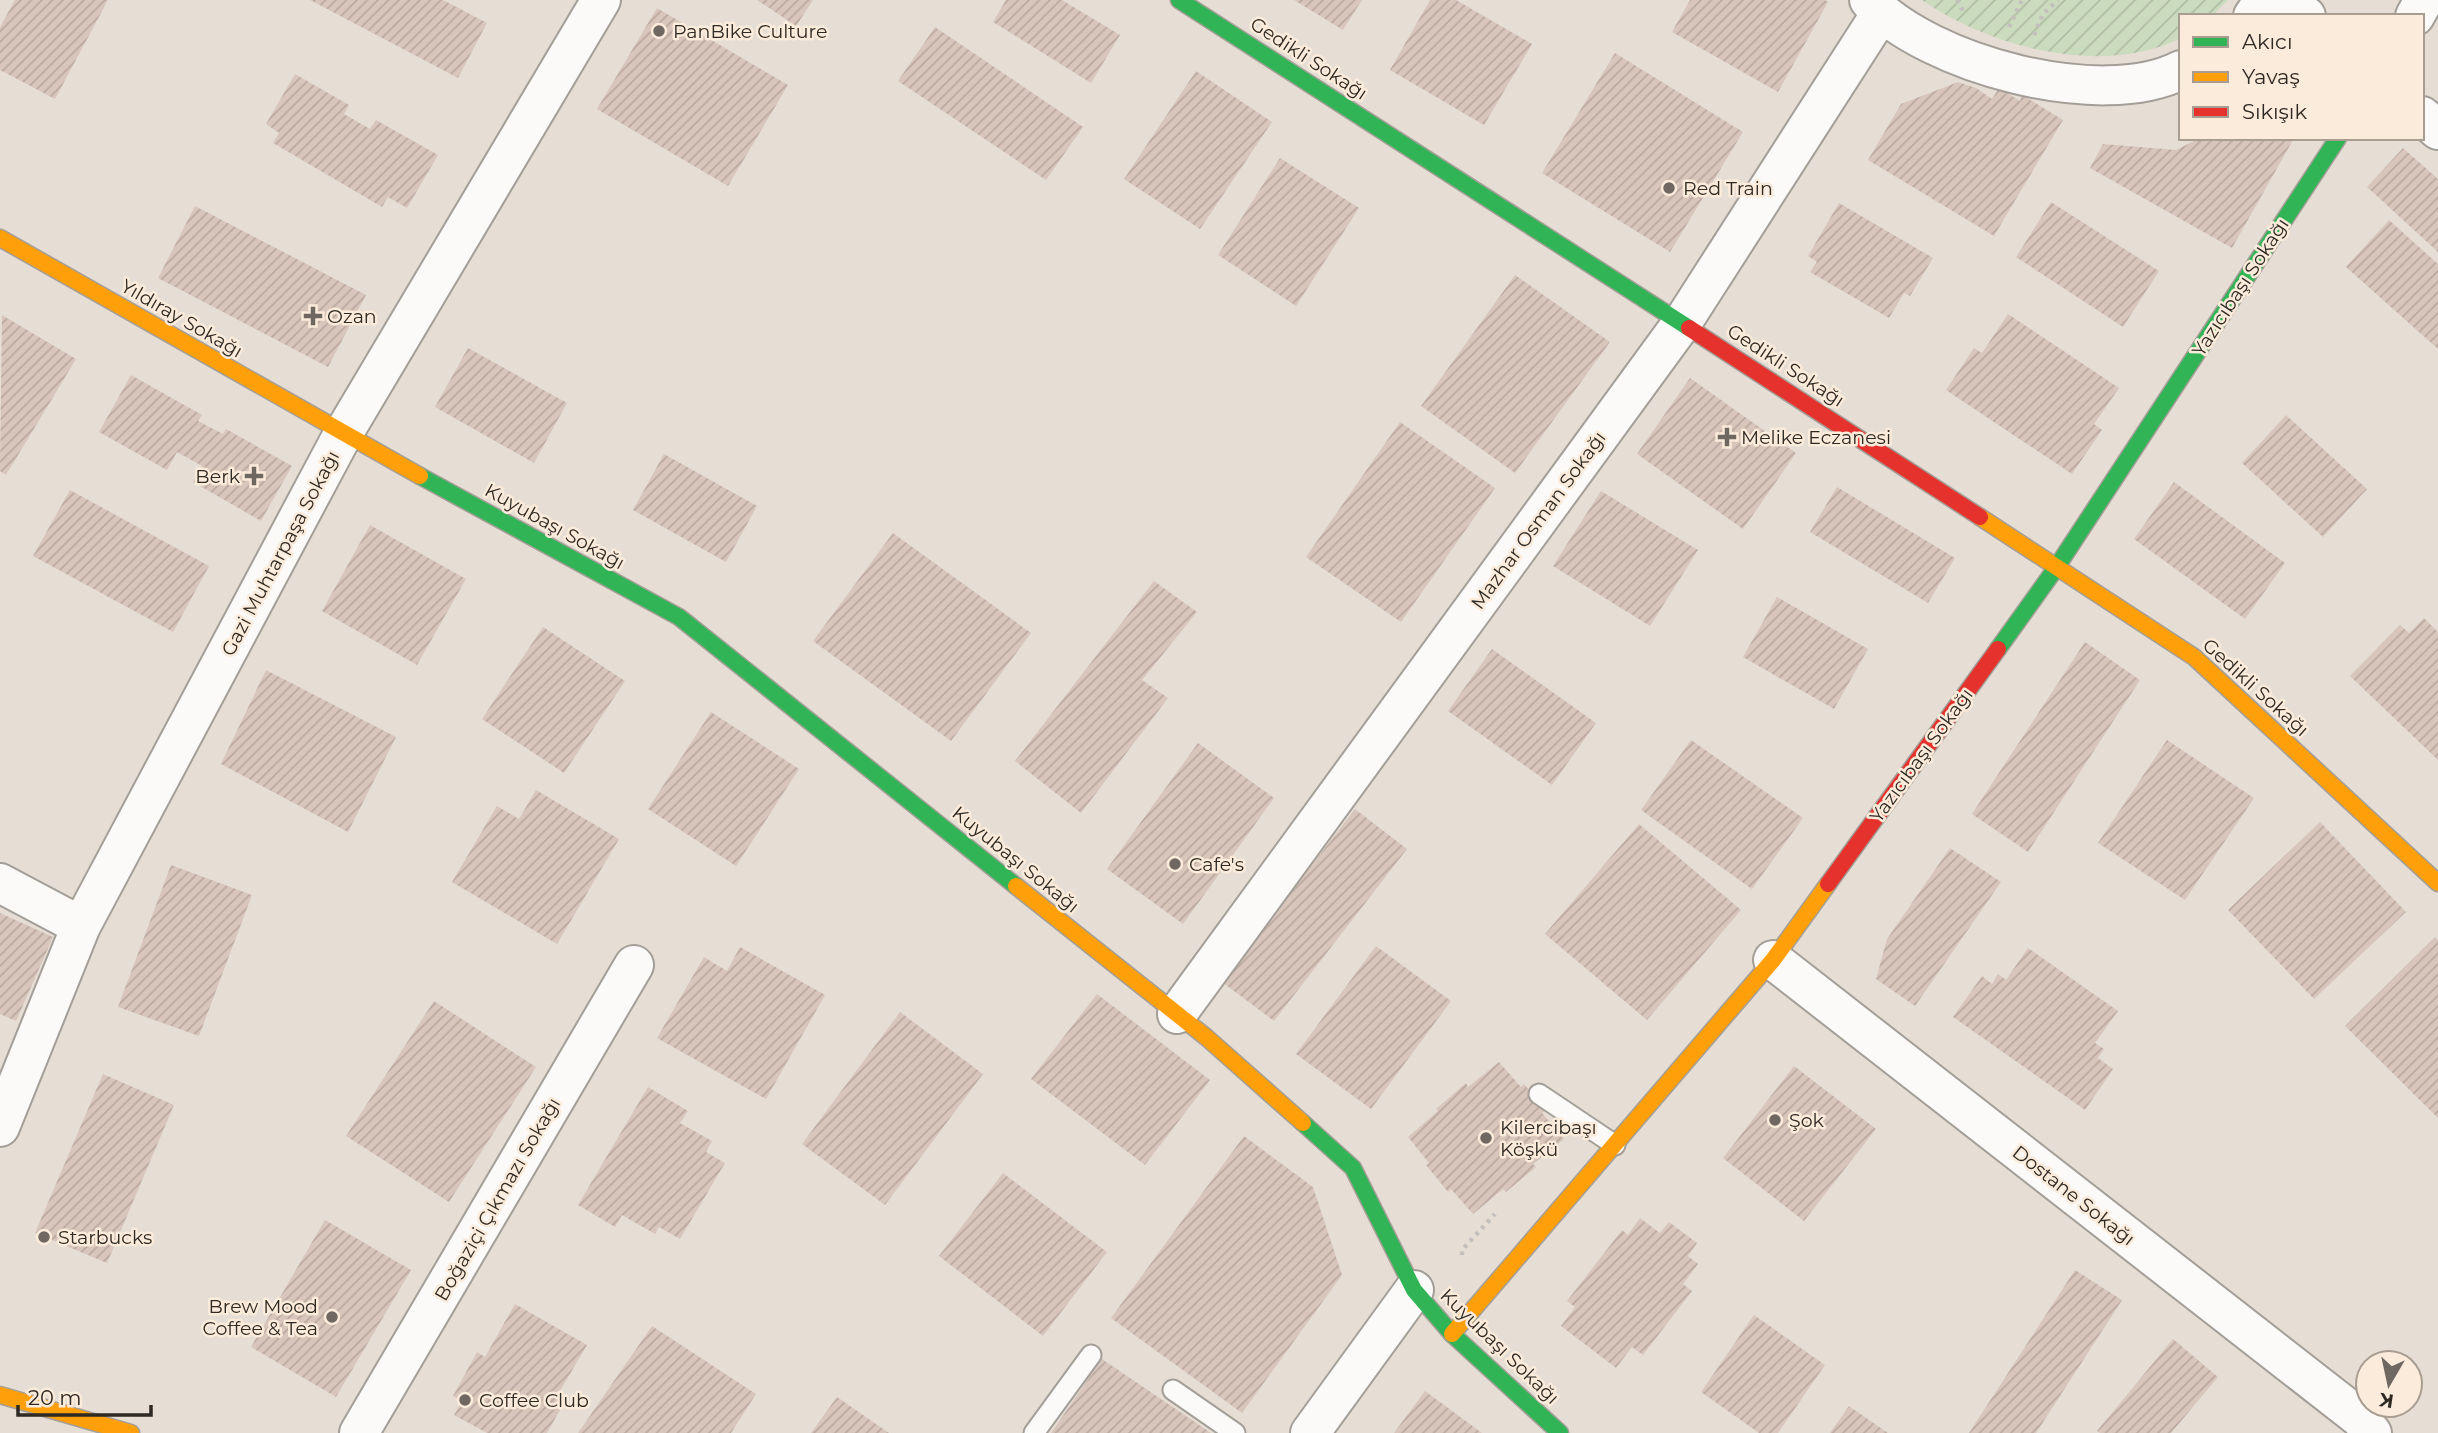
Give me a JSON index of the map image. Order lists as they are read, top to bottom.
{
  "streets": {
    "street": [
      "Gedikli Sokağı",
      "Yazıcıbaşı Sokağı",
      "Yıldıray Sokağı",
      "Mazhar Osman Sokağı",
      "Kuyubaşı Sokağı",
      "Gazi Muhtarpaşa Sokağı",
      "Dostane Sokağı",
      "Boğaziçi Çıkmazı Sokağı"
    ]
  },
  "crossings": [
    ["Gedikli Sokağı", "Yazıcıbaşı Sokağı"],
    ["Gedikli Sokağı", "Mazhar Osman Sokağı"],
    ["Yazıcıbaşı Sokağı", "Kuyubaşı Sokağı"],
    ["Yazıcıbaşı Sokağı", "Dostane Sokağı"],
    ["Yıldıray Sokağı", "Kuyubaşı Sokağı"],
    ["Yıldıray Sokağı", "Gazi Muhtarpaşa Sokağı"],
    ["Mazhar Osman Sokağı", "Kuyubaşı Sokağı"],
    ["Kuyubaşı Sokağı", "Gazi Muhtarpaşa Sokağı"]
  ],
  "places": {
    "other": [
      "PanBike Culture",
      "Red Train",
      "Cafe's",
      "Şok",
      "Kilercibaşı Köşkü",
      "Starbucks",
      "Brew Mood Coffee & Tea",
      "Coffee Club"
    ],
    "health": ["Ozan", "Melike Eczanesi", "Berk"]
  },
  "legend": ["Akıcı", "Yavaş", "Sıkışık"],
  "scale_bar": "20 m",
  "north": "bottom"
}
